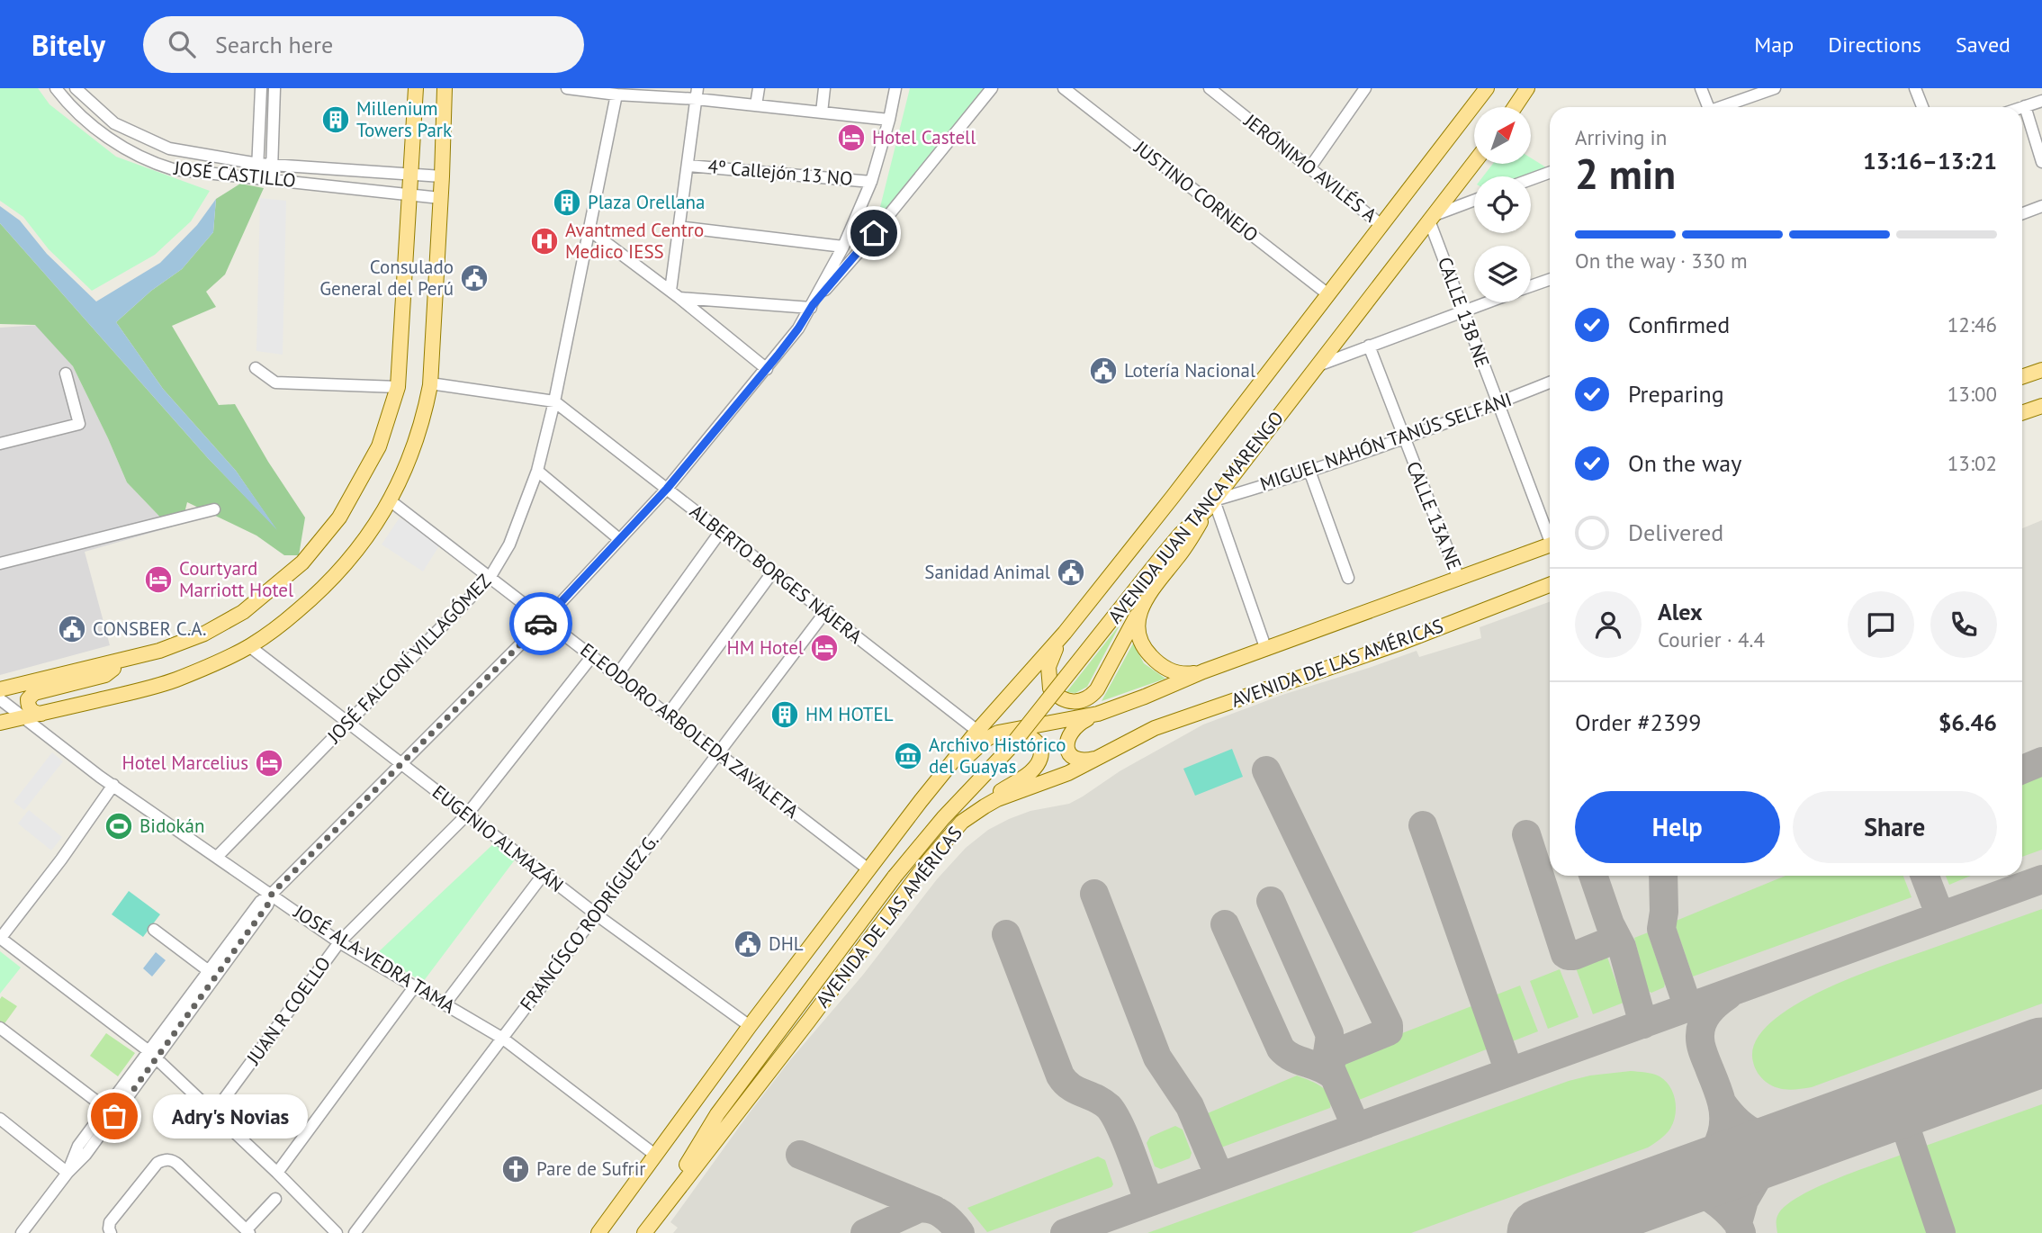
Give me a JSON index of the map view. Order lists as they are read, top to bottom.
{
  "streets": {
    "main road": ["AVENIDA JUAN TANCA MARENGO", "AVENIDA DE LAS AMÉRICAS"],
    "street": [
      "JERÓNIMO AVILÉS A",
      "4º Callejón 13 NO",
      "JOSÉ CASTILLO",
      "JUSTINO CORNEJO",
      "CALLE 13B NE",
      "MIGUEL NAHÓN TANÚS SELFANI",
      "CALLE 13A NE",
      "ALBERTO BORGES NÁJERA",
      "JOSÉ FALCONÍ VILLAGÓMEZ",
      "ELEODORO ARBOLEDA ZAVALETA",
      "EUGENIO ALMAZÁN",
      "FRANCÍSCO RODRÍGUEZ G.",
      "JOSÉ ALA-VEDRA TAMA",
      "JUAN R COELLO"
    ]
  },
  "crossings": [
    ["JERÓNIMO AVILÉS A", "AVENIDA JUAN TANCA MARENGO"],
    ["JUSTINO CORNEJO", "AVENIDA JUAN TANCA MARENGO"],
    ["CALLE 13B NE", "MIGUEL NAHÓN TANÚS SELFANI"],
    ["CALLE 13B NE", "AVENIDA JUAN TANCA MARENGO"],
    ["MIGUEL NAHÓN TANÚS SELFANI", "CALLE 13A NE"],
    ["MIGUEL NAHÓN TANÚS SELFANI", "AVENIDA JUAN TANCA MARENGO"],
    ["CALLE 13A NE", "AVENIDA DE LAS AMÉRICAS"],
    ["AVENIDA JUAN TANCA MARENGO", "ALBERTO BORGES NÁJERA"],
    ["AVENIDA JUAN TANCA MARENGO", "AVENIDA DE LAS AMÉRICAS"],
    ["ALBERTO BORGES NÁJERA", "JOSÉ FALCONÍ VILLAGÓMEZ"],
    ["ALBERTO BORGES NÁJERA", "AVENIDA DE LAS AMÉRICAS"],
    ["ALBERTO BORGES NÁJERA", "FRANCÍSCO RODRÍGUEZ G."],
    ["JOSÉ FALCONÍ VILLAGÓMEZ", "ELEODORO ARBOLEDA ZAVALETA"],
    ["JOSÉ FALCONÍ VILLAGÓMEZ", "EUGENIO ALMAZÁN"],
    ["JOSÉ FALCONÍ VILLAGÓMEZ", "JOSÉ ALA-VEDRA TAMA"],
    ["ELEODORO ARBOLEDA ZAVALETA", "FRANCÍSCO RODRÍGUEZ G."],
    ["ELEODORO ARBOLEDA ZAVALETA", "JUAN R COELLO"],
    ["EUGENIO ALMAZÁN", "FRANCÍSCO RODRÍGUEZ G."],
    ["EUGENIO ALMAZÁN", "JUAN R COELLO"],
    ["FRANCÍSCO RODRÍGUEZ G.", "JOSÉ ALA-VEDRA TAMA"],
    ["JOSÉ ALA-VEDRA TAMA", "JUAN R COELLO"]
  ],
  "places": {
    "building": ["Millenium Towers Park", "Plaza Orellana", "HM HOTEL"],
    "hotel": [
      "Hotel Castell",
      "Courtyard Marriott Hotel",
      "HM Hotel",
      "Hotel Marcelius"
    ],
    "hospital": ["Avantmed Centro Medico IESS"],
    "public building": [
      "Consulado General del Perú",
      "Lotería Nacional",
      "Sanidad Animal",
      "CONSBER C.A.",
      "DHL"
    ],
    "museum": ["Archivo Histórico del Guayas"],
    "sports": ["Bidokán"],
    "other": ["Adry's Novias"],
    "church": ["Pare de Sufrir"]
  },
  "north": "top right",
  "page": {
    "header": "Bitely",
    "search": "Search here",
    "nav": ["Map", "Directions", "Saved"],
    "heading": ["2 min", "Arriving in", "13:16–13:21"],
    "panel": [
      "Alex",
      "Courier · 4.4",
      "Order #2399",
      "$6.46"
    ],
    "bar": "On the way · 330 m",
    "list": [
      ["Confirmed", "12:46"],
      ["Preparing", "13:00"],
      ["On the way", "13:02"],
      "Delivered"
    ],
    "buttons": ["Help", "Share"],
    "bubble": "Adry's Novias"
  }
}
